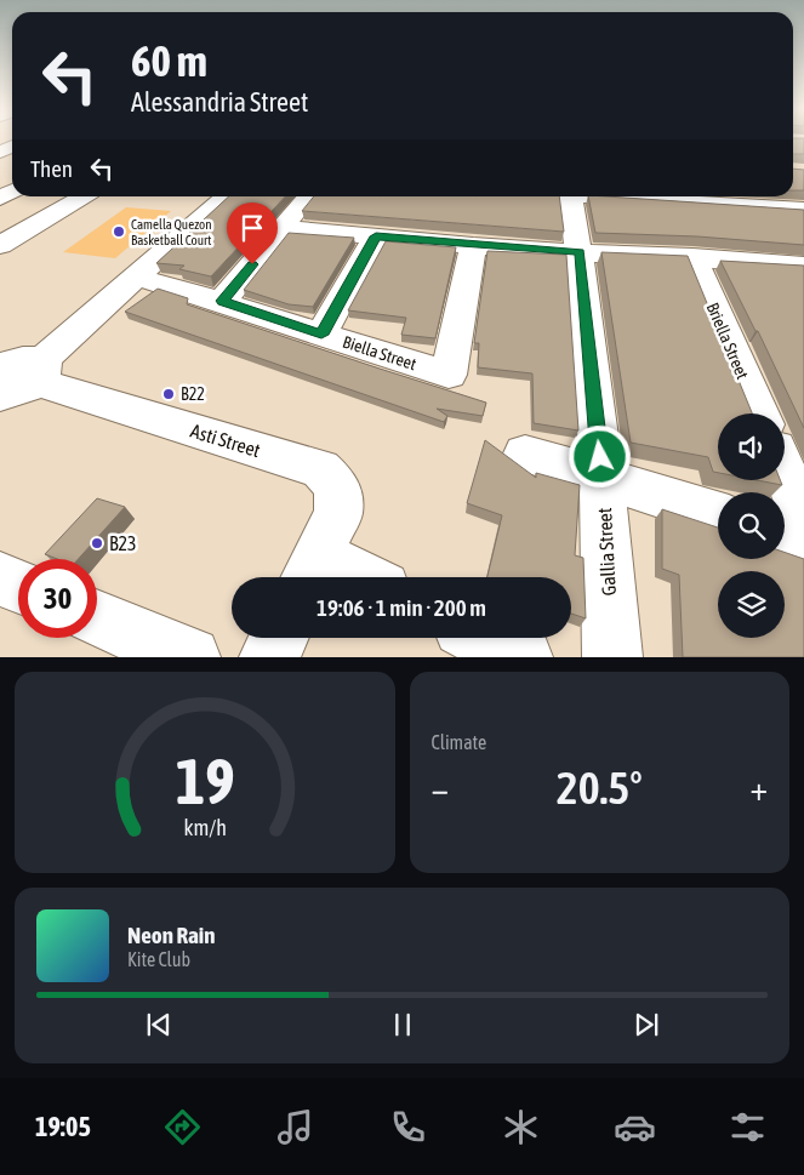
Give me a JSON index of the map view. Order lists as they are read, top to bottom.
{
  "streets": {
    "street": [
      "Briella Street",
      "Biella Street",
      "Asti Street",
      "Gallia Street"
    ]
  },
  "places": ["Camella Quezon Basketball Court", "B22", "B23"],
  "page": {
    "turn": ["60 m", "Alessandria Street"],
    "then": "Then",
    "limit": "30",
    "trip": "19:06 · 1 min · 200 m",
    "tile": "Climate",
    "heat": ["−", "20.5°", "+"],
    "song": ["Neon Rain", "Kite Club"],
    "tabs": "19:05",
    "gauge": ["19", "km/h"]
  }
}
